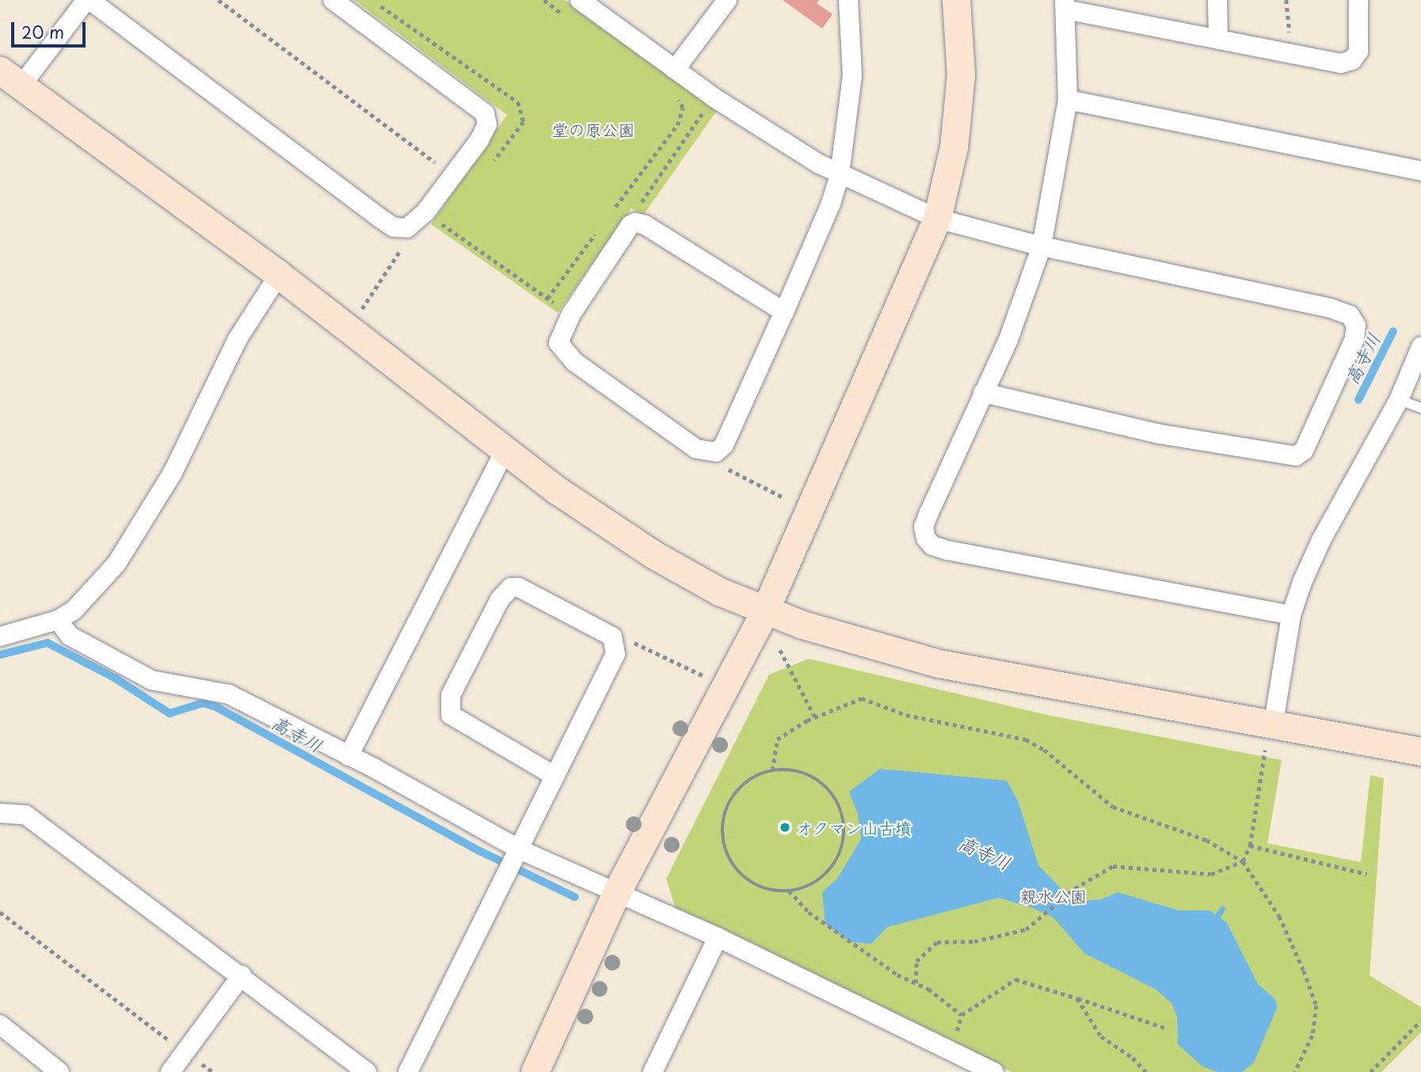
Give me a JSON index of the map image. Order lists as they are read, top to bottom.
{
  "water": ["高寺川"],
  "parks": ["堂の原公園", "親水公園"],
  "places": ["オクマン山古墳"],
  "scale_bar": "20 m"
}
